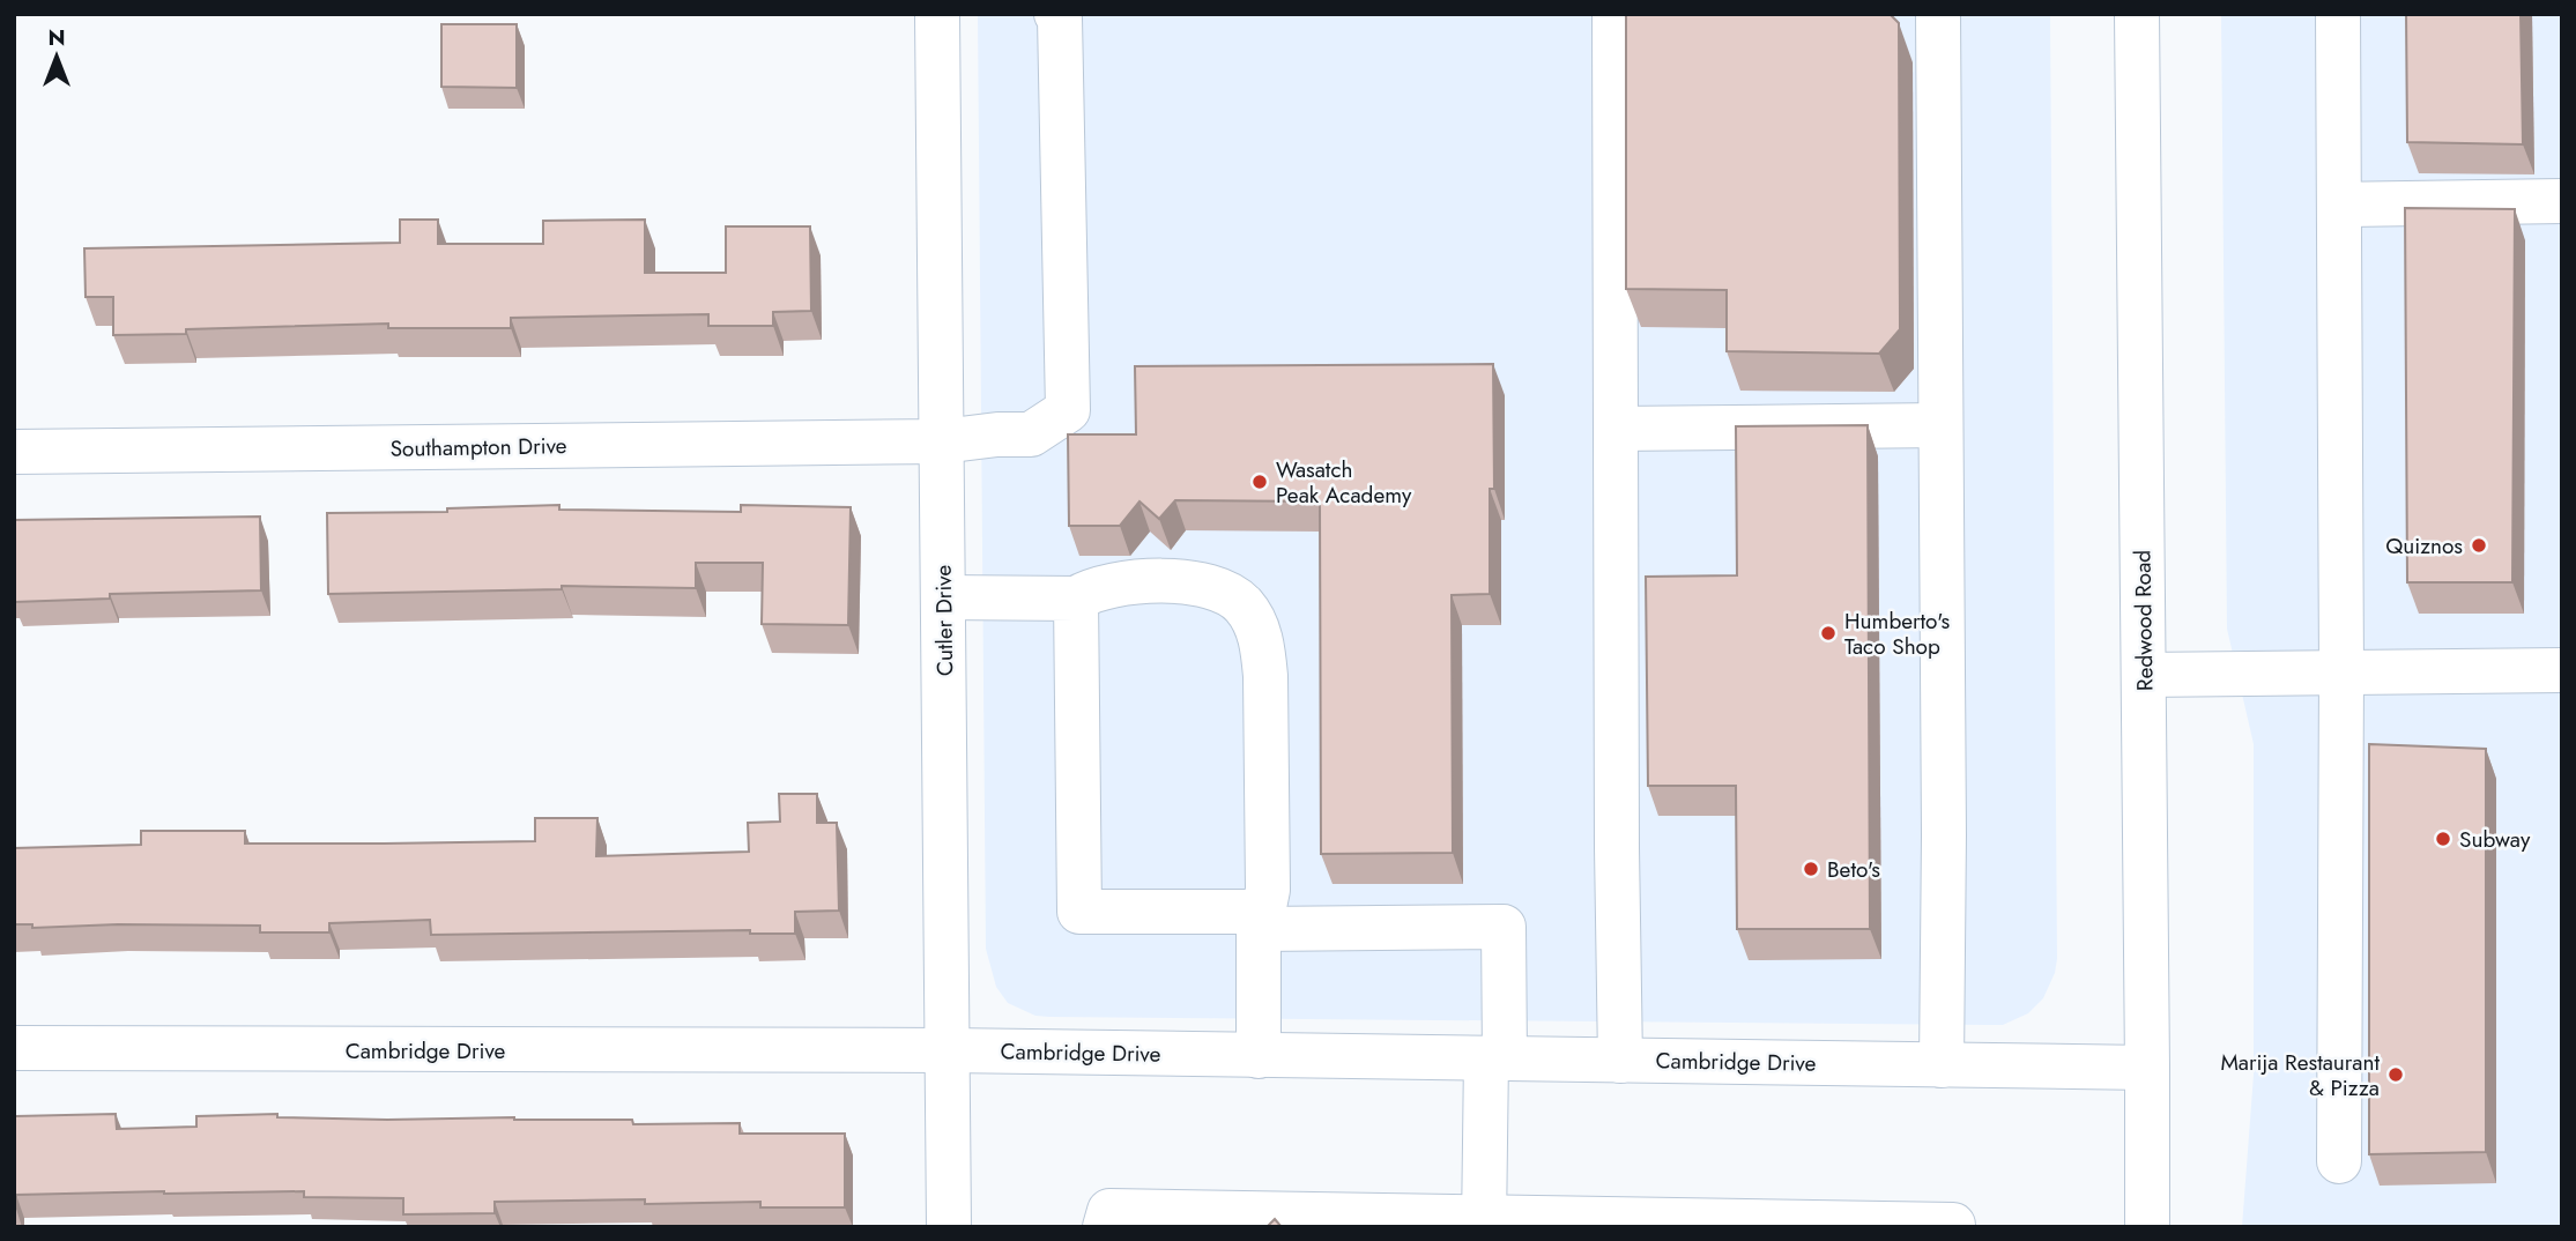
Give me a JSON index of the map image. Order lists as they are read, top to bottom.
{
  "streets": {
    "street": [
      "Southampton Drive",
      "Cutler Drive",
      "Redwood Road",
      "Cambridge Drive"
    ]
  },
  "crossings": [
    ["Southampton Drive", "Cutler Drive"],
    ["Cutler Drive", "Cambridge Drive"],
    ["Redwood Road", "Cambridge Drive"]
  ],
  "places": [
    "Wasatch Peak Academy",
    "Quiznos",
    "Humberto's Taco Shop",
    "Subway",
    "Beto's",
    "Marija Restaurant & Pizza"
  ],
  "north": "top"
}
